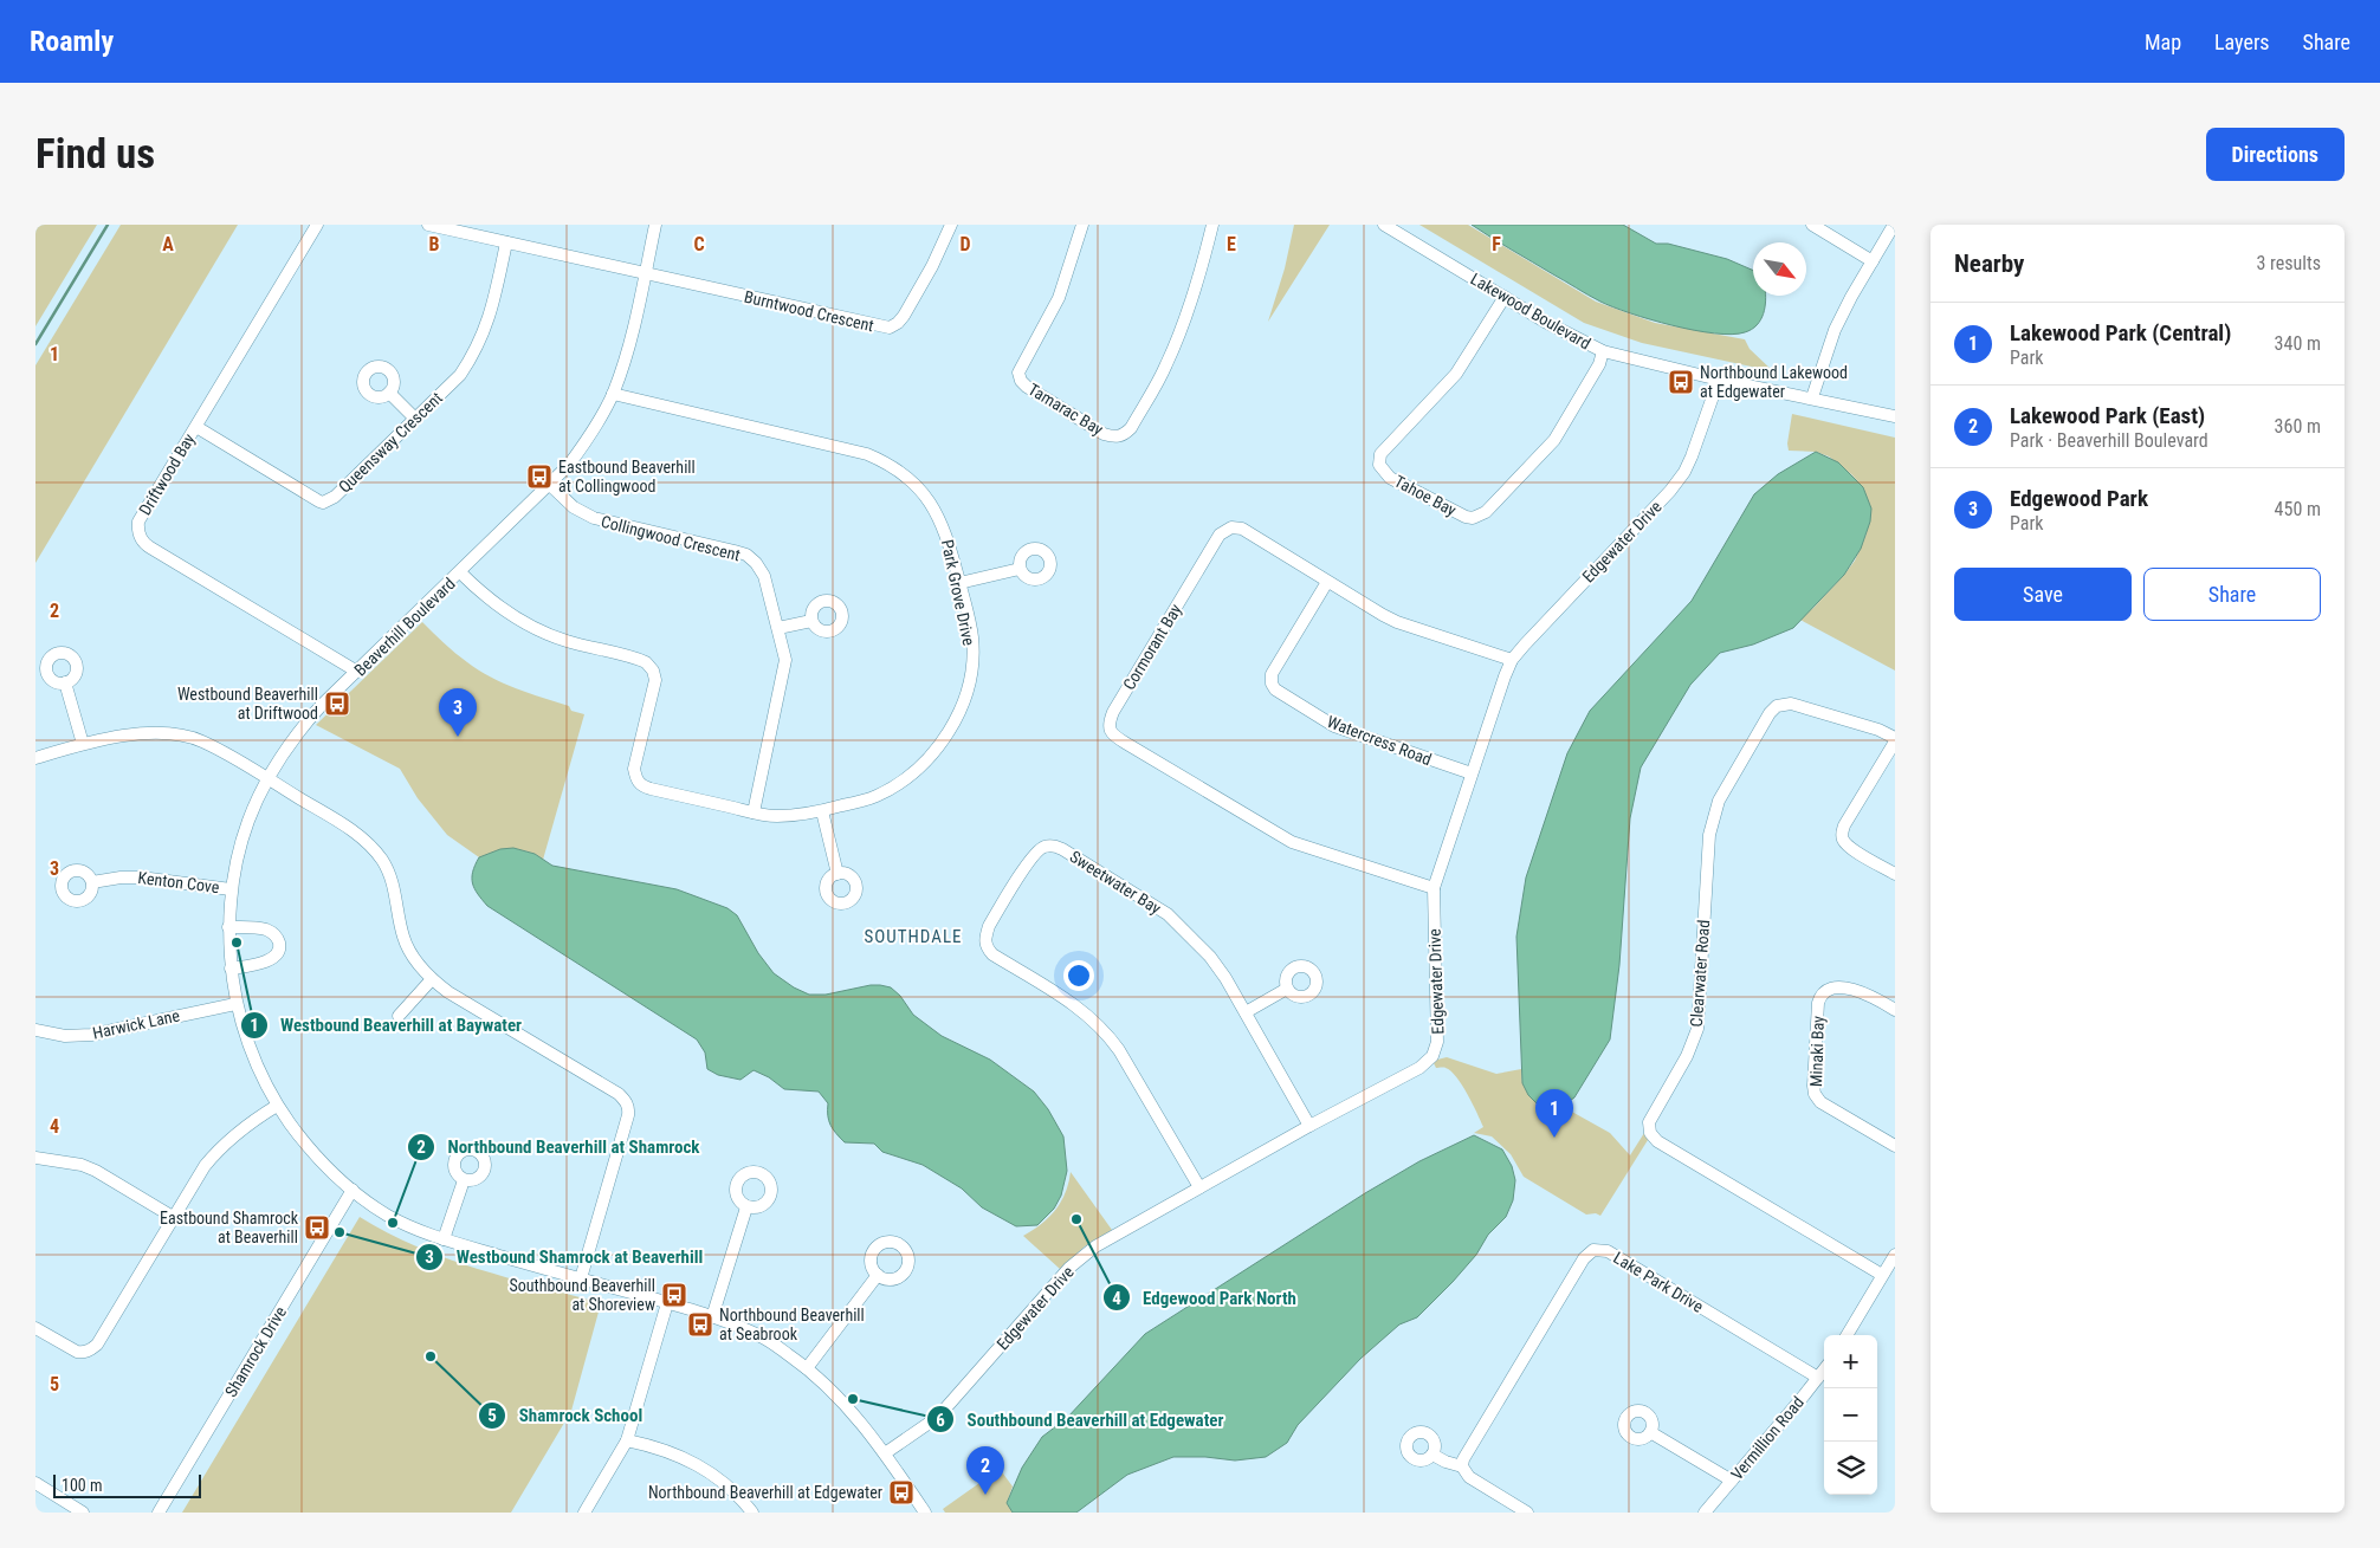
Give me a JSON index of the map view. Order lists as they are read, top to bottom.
{
  "streets": {
    "street": [
      "Burntwood Crescent",
      "Lakewood Boulevard",
      "Tamarac Bay",
      "Queensway Crescent",
      "Driftwood Bay",
      "Tahoe Bay",
      "Collingwood Crescent",
      "Edgewater Drive",
      "Park Grove Drive",
      "Beaverhill Boulevard",
      "Cormorant Bay",
      "Watercress Road",
      "Kenton Cove",
      "Sweetwater Bay",
      "Clearwater Road",
      "Harwick Lane",
      "Minaki Bay",
      "Lake Park Drive",
      "Shamrock Drive",
      "Vermillion Road"
    ]
  },
  "crossings": [
    ["Burntwood Crescent", "Beaverhill Boulevard"],
    ["Lakewood Boulevard", "Tahoe Bay"],
    ["Lakewood Boulevard", "Edgewater Drive"],
    ["Queensway Crescent", "Driftwood Bay"],
    ["Driftwood Bay", "Beaverhill Boulevard"],
    ["Collingwood Crescent", "Park Grove Drive"],
    ["Collingwood Crescent", "Beaverhill Boulevard"],
    ["Edgewater Drive", "Beaverhill Boulevard"],
    ["Edgewater Drive", "Cormorant Bay"],
    ["Edgewater Drive", "Watercress Road"],
    ["Edgewater Drive", "Sweetwater Bay"],
    ["Park Grove Drive", "Beaverhill Boulevard"],
    ["Beaverhill Boulevard", "Kenton Cove"],
    ["Beaverhill Boulevard", "Harwick Lane"],
    ["Beaverhill Boulevard", "Shamrock Drive"],
    ["Cormorant Bay", "Watercress Road"],
    ["Lake Park Drive", "Vermillion Road"]
  ],
  "districts": ["SOUTHDALE"],
  "places": {
    "bus stop": [
      "Northbound Lakewood at Edgewater",
      "Eastbound Beaverhill at Collingwood",
      "Westbound Beaverhill at Driftwood",
      "Eastbound Shamrock at Beaverhill",
      "Southbound Beaverhill at Shoreview",
      "Northbound Beaverhill at Seabrook",
      "Northbound Beaverhill at Edgewater"
    ],
    "other": [
      "Westbound Beaverhill at Baywater",
      "Edgewood Park North",
      "Northbound Beaverhill at Shamrock",
      "Westbound Shamrock at Beaverhill",
      "Shamrock School",
      "Southbound Beaverhill at Edgewater"
    ]
  },
  "scale_bar": "100 m",
  "north": "bottom right",
  "page": {
    "header": "Roamly",
    "nav": ["Map", "Layers", "Share"],
    "buttons": [
      "Directions",
      ["Save", "Share"]
    ],
    "title": "Find us",
    "heading": ["Nearby", "3 results"],
    "list": [
      {
        "mark": "1",
        "name": "Lakewood Park (Central)",
        "note": "Park",
        "value": "340 m"
      },
      {
        "mark": "2",
        "name": "Lakewood Park (East)",
        "note": "Park · Beaverhill Boulevard",
        "value": "360 m"
      },
      {
        "mark": "3",
        "name": "Edgewood Park",
        "note": "Park",
        "value": "450 m"
      }
    ],
    "pins": ["3", "1", "2"],
    "map_buttons": ["+", "−"],
    "scale": "100 m"
  },
  "grid": {
    "columns": [
      "A",
      "B",
      "C",
      "D",
      "E",
      "F"
    ],
    "rows": [
      "1",
      "2",
      "3",
      "4",
      "5"
    ]
  }
}
